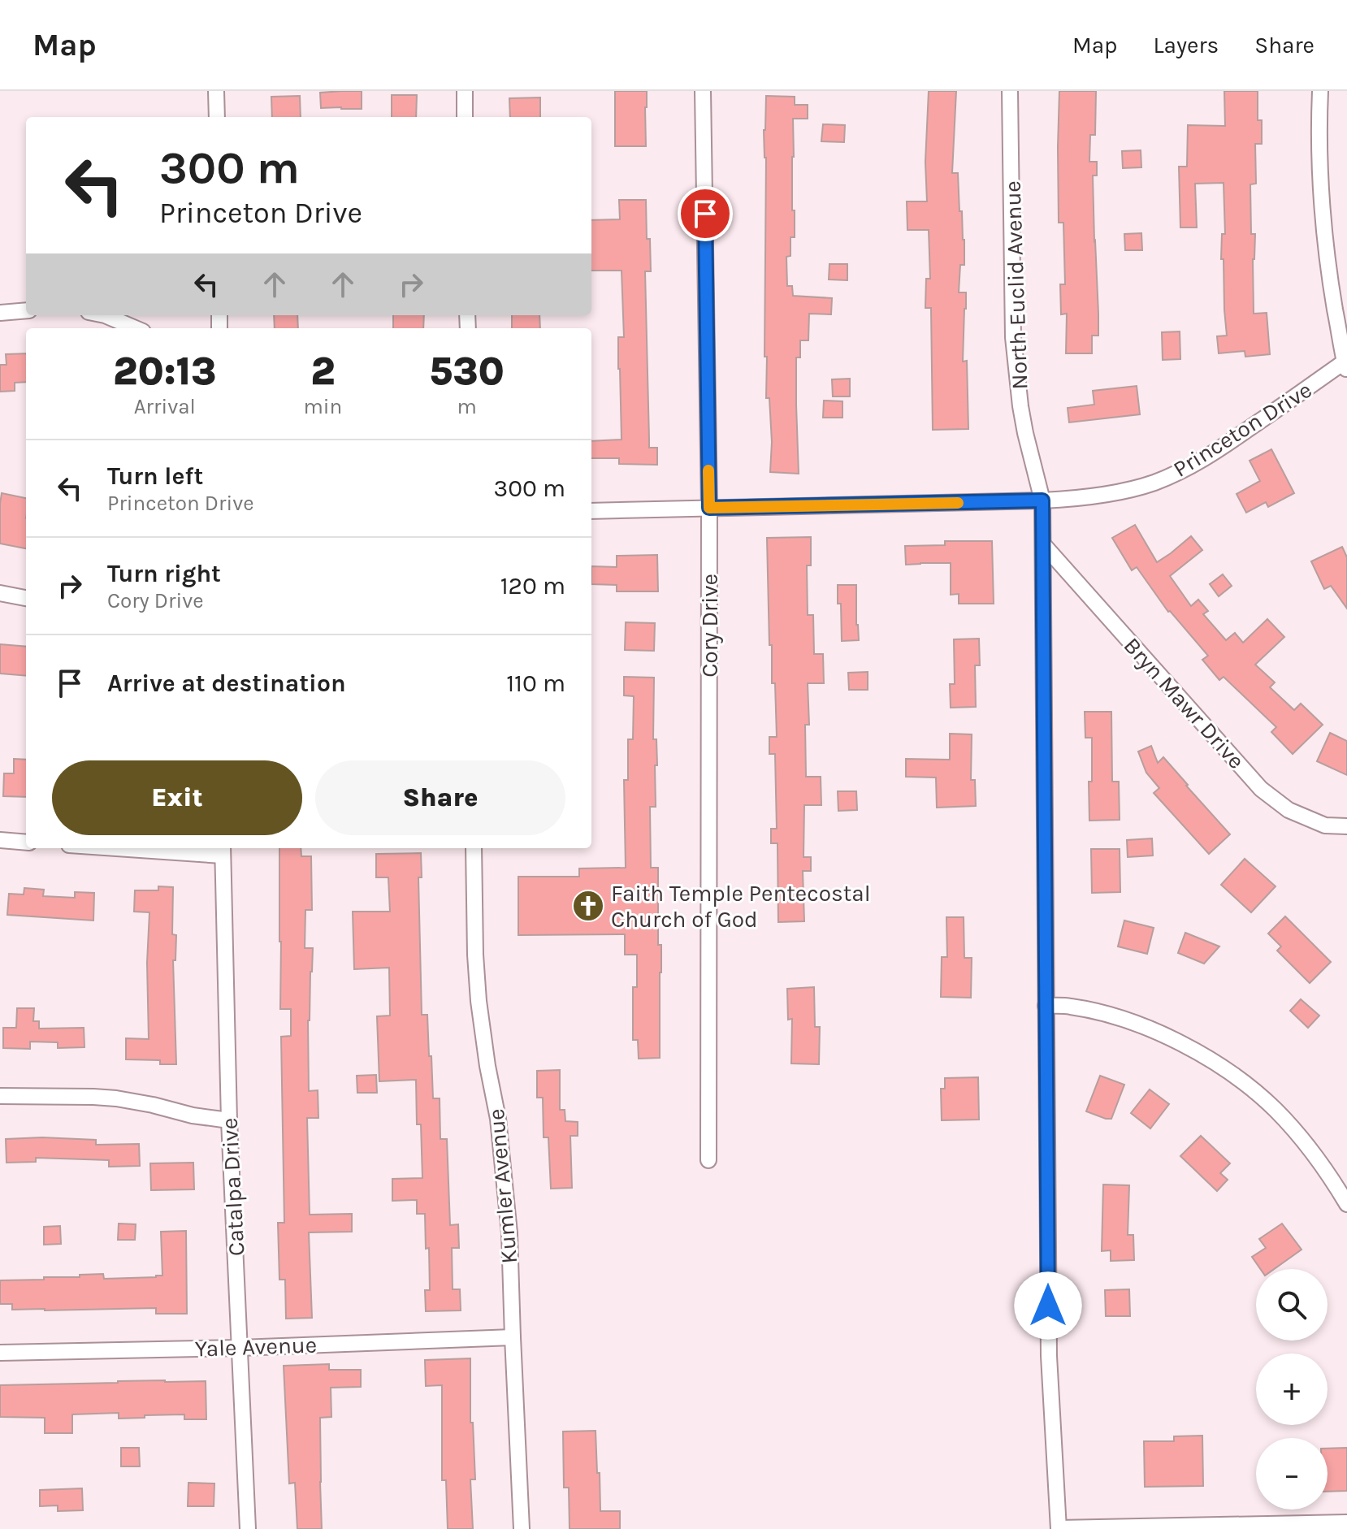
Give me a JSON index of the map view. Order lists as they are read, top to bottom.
{
  "streets": {
    "street": [
      "North Euclid Avenue",
      "Princeton Drive",
      "Cory Drive",
      "Bryn Mawr Drive",
      "Kumler Avenue",
      "Catalpa Drive",
      "Yale Avenue"
    ]
  },
  "crossings": [
    ["North Euclid Avenue", "Princeton Drive"],
    ["North Euclid Avenue", "Bryn Mawr Drive"],
    ["Princeton Drive", "Cory Drive"],
    ["Kumler Avenue", "Yale Avenue"],
    ["Catalpa Drive", "Yale Avenue"]
  ],
  "places": {
    "church": ["Faith Temple Pentecostal Church of God"]
  },
  "page": {
    "header": "Map",
    "nav": ["Map", "Layers", "Share"],
    "turn": ["300 m", "Princeton Drive"],
    "eta": [
      "20:13",
      "Arrival",
      "2",
      "min",
      "530",
      "m"
    ],
    "list": [
      {
        "name": "Turn left",
        "note": "Princeton Drive",
        "value": "300 m"
      },
      {
        "name": "Turn right",
        "note": "Cory Drive",
        "value": "120 m"
      },
      {
        "name": "Arrive at destination",
        "value": "110 m"
      }
    ],
    "buttons": ["Exit", "Share"],
    "map_buttons": ["+", "−"]
  }
}
